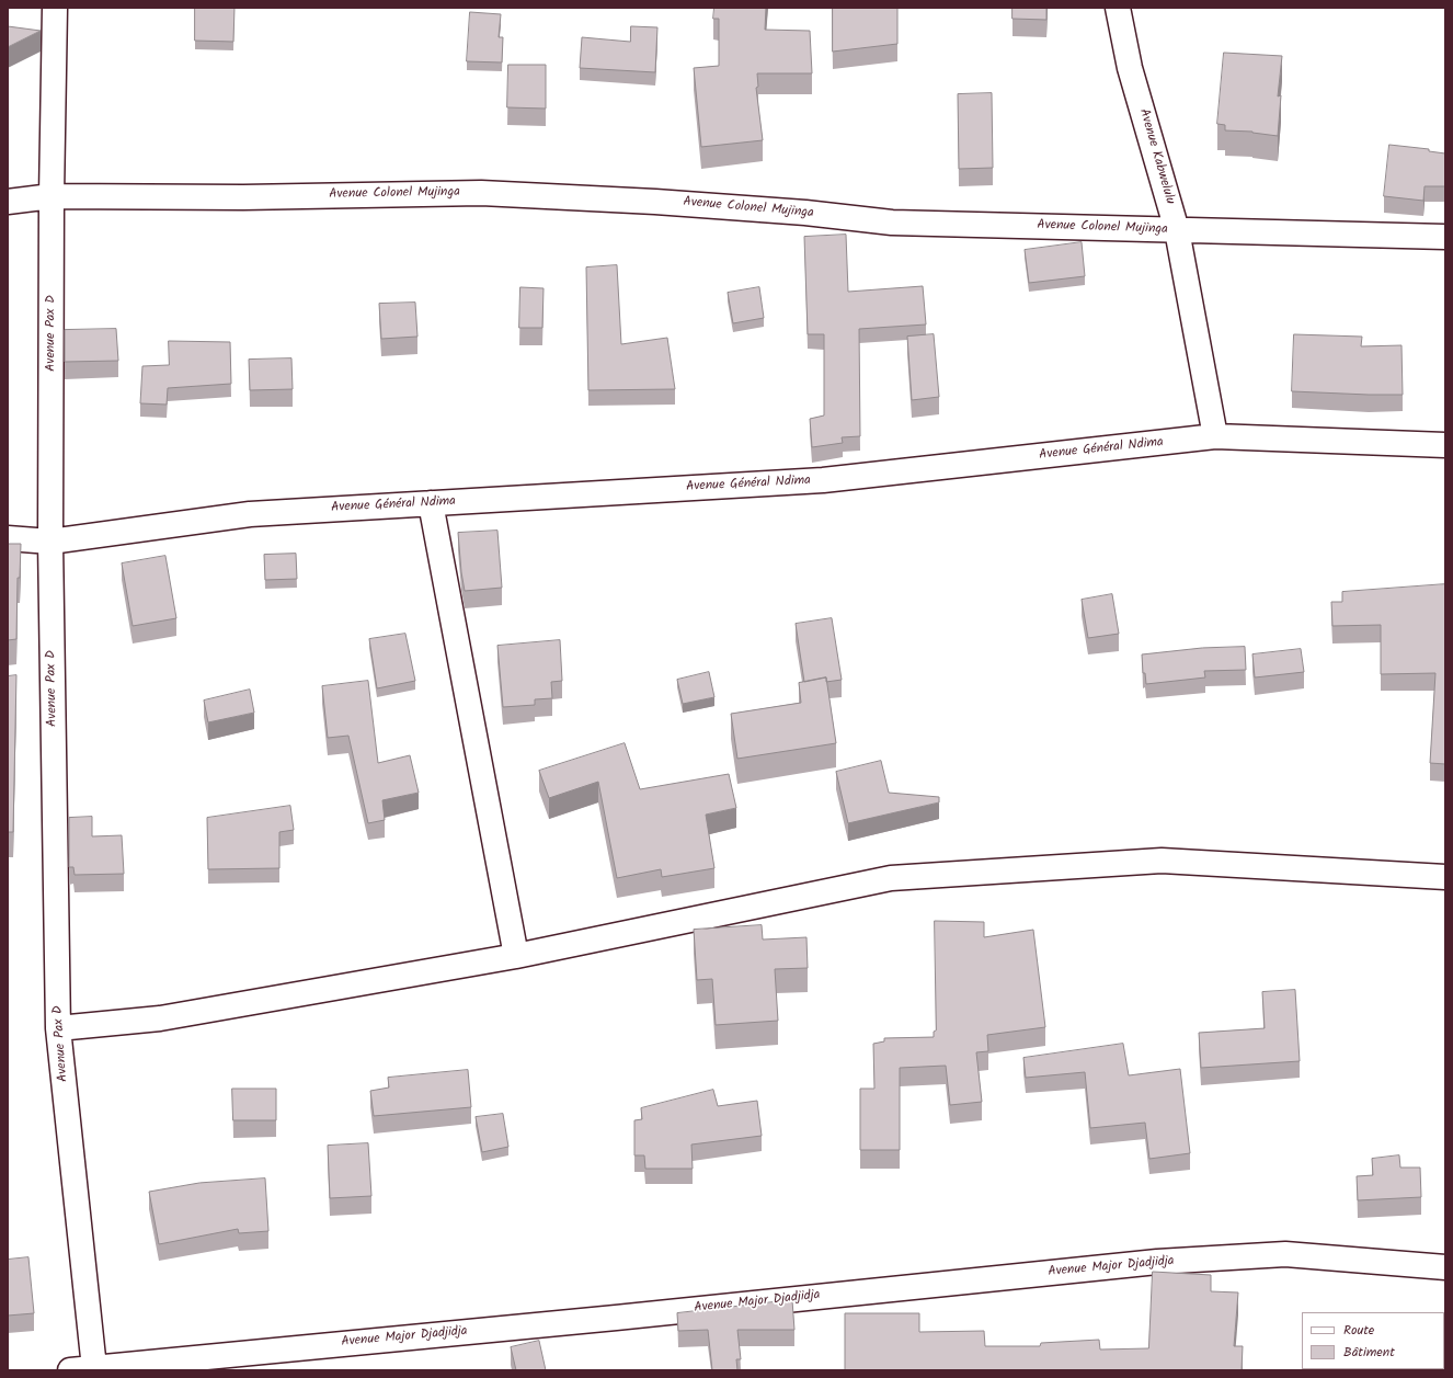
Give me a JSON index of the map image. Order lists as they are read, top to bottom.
{
  "streets": {
    "street": [
      "Avenue Kabwelulu",
      "Avenue Colonel Mujinga",
      "Avenue Pax D",
      "Avenue Général Ndima",
      "Avenue Major Djadjidja"
    ]
  },
  "crossings": [
    ["Avenue Kabwelulu", "Avenue Colonel Mujinga"],
    ["Avenue Kabwelulu", "Avenue Général Ndima"],
    ["Avenue Colonel Mujinga", "Avenue Pax D"],
    ["Avenue Pax D", "Avenue Général Ndima"],
    ["Avenue Pax D", "Avenue Major Djadjidja"]
  ],
  "legend": ["Route", "Bâtiment"]
}
